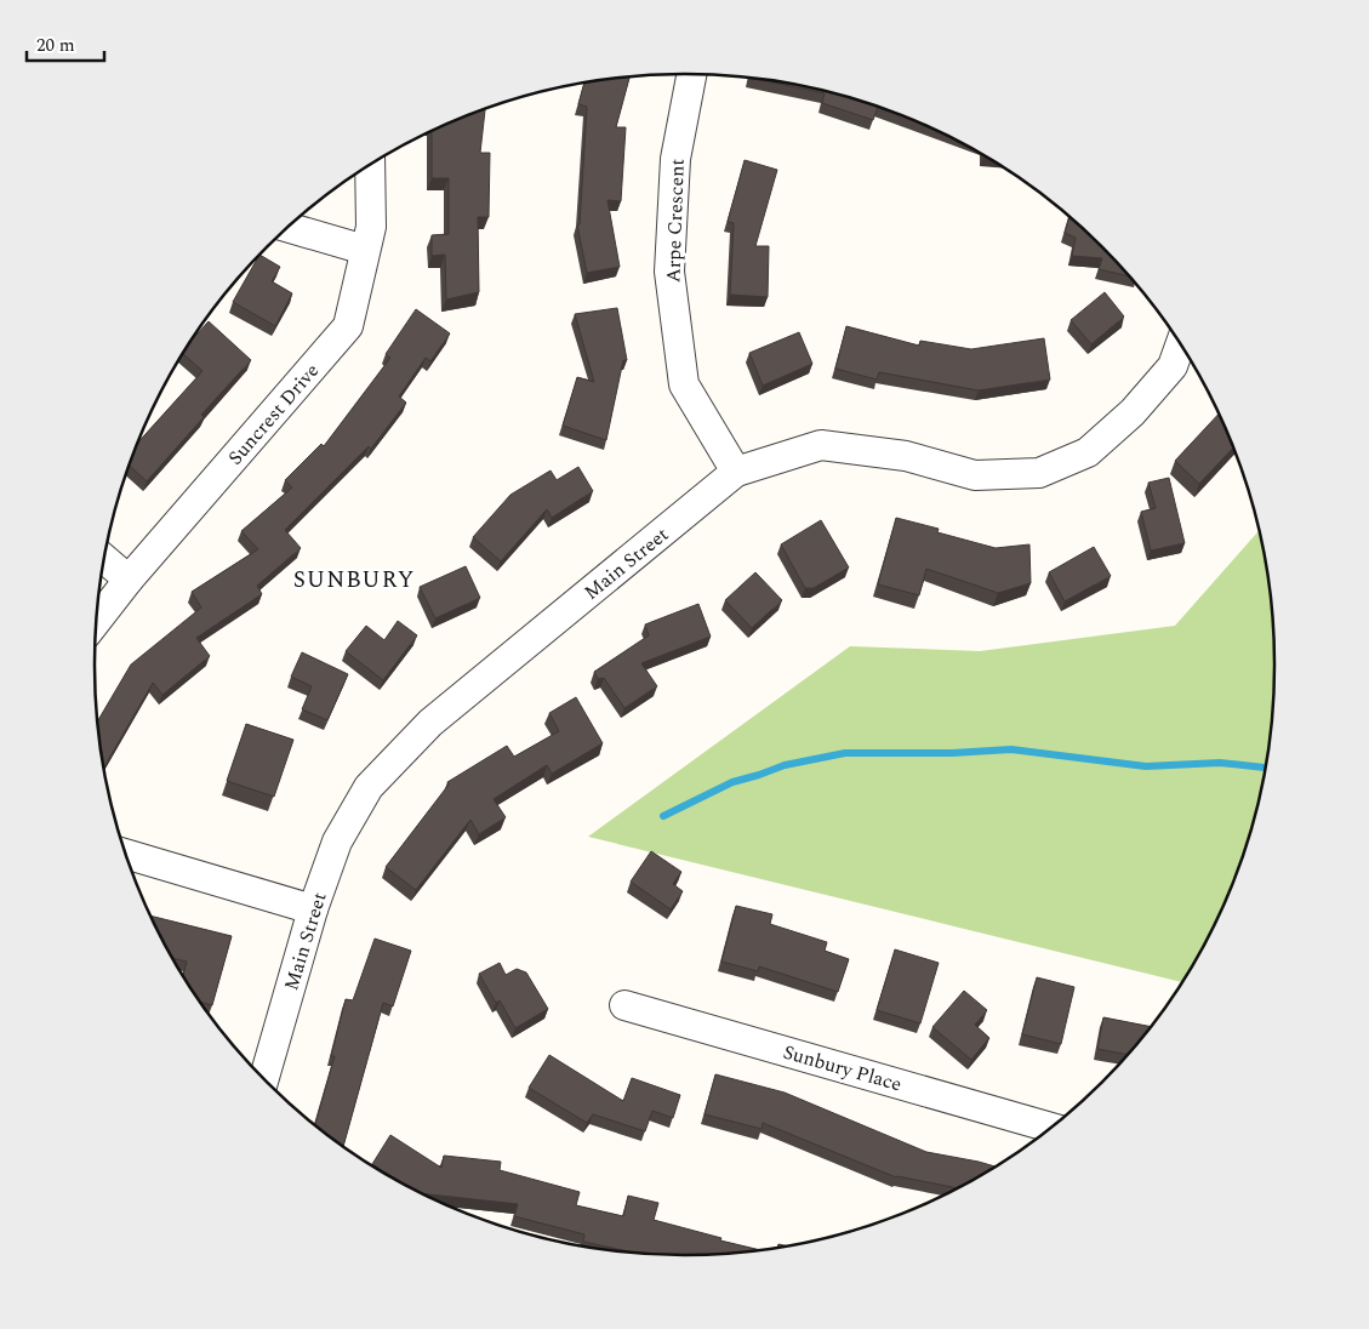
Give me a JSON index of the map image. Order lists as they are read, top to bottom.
{
  "streets": {
    "street": [
      "Arpe Crescent",
      "Suncrest Drive",
      "Main Street",
      "Sunbury Place"
    ]
  },
  "crossings": [
    ["Arpe Crescent", "Main Street"]
  ],
  "districts": ["SUNBURY"],
  "scale_bar": "20 m"
}
